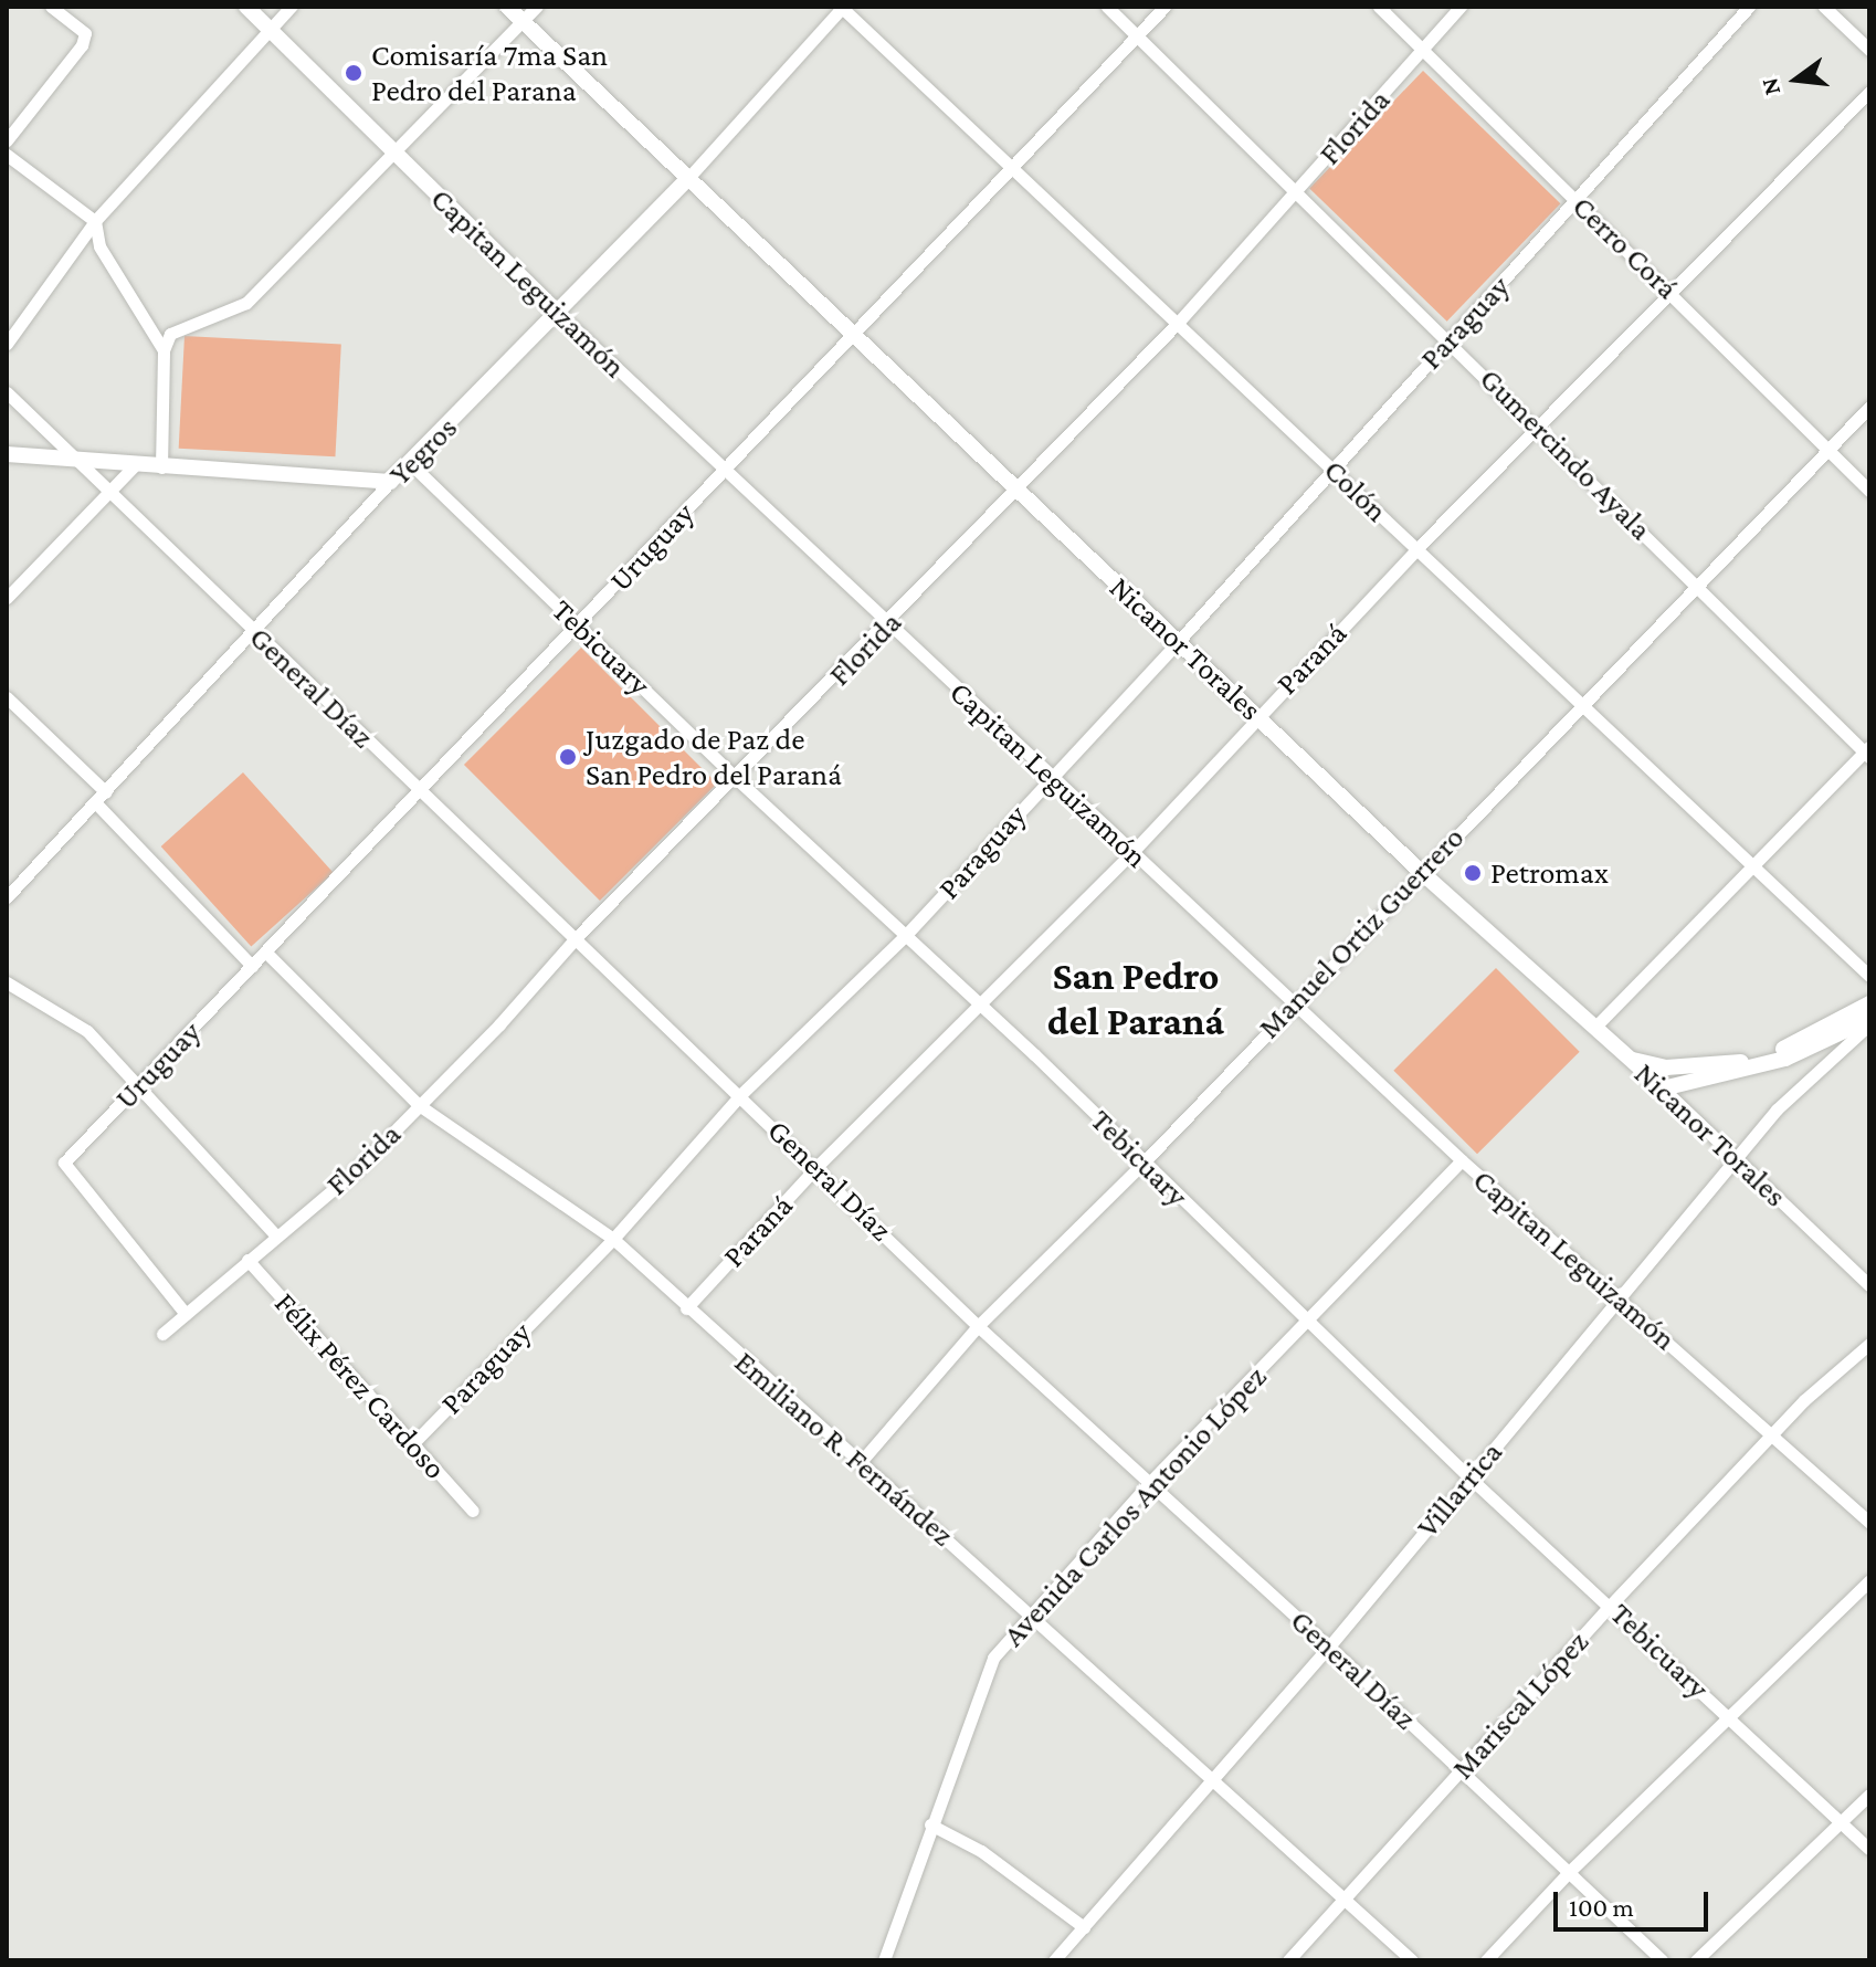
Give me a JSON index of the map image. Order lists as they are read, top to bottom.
{
  "streets": {
    "street": [
      "Florida",
      "Cerro Corá",
      "Capitan Leguizamón",
      "Paraguay",
      "Yegros",
      "Gumercindo Ayala",
      "Colón",
      "Uruguay",
      "Tebicuary",
      "Nicanor Torales",
      "Paraná",
      "General Díaz",
      "Manuel Ortiz Guerrero",
      "Félix Pérez Cardoso",
      "Emiliano R. Fernández",
      "Villarrica",
      "Avenida Carlos Antonio López",
      "Mariscal López"
    ]
  },
  "crossings": [
    ["Florida", "Cerro Corá"],
    ["Florida", "Capitan Leguizamón"],
    ["Florida", "Gumercindo Ayala"],
    ["Florida", "Colón"],
    ["Florida", "Uruguay"],
    ["Florida", "Tebicuary"],
    ["Florida", "Nicanor Torales"],
    ["Florida", "General Díaz"],
    ["Florida", "Félix Pérez Cardoso"],
    ["Florida", "Emiliano R. Fernández"],
    ["Cerro Corá", "Paraguay"],
    ["Cerro Corá", "Paraná"],
    ["Cerro Corá", "Manuel Ortiz Guerrero"],
    ["Capitan Leguizamón", "Paraguay"],
    ["Capitan Leguizamón", "Yegros"],
    ["Capitan Leguizamón", "Uruguay"],
    ["Capitan Leguizamón", "Paraná"],
    ["Capitan Leguizamón", "Manuel Ortiz Guerrero"],
    ["Capitan Leguizamón", "Villarrica"],
    ["Capitan Leguizamón", "Avenida Carlos Antonio López"],
    ["Capitan Leguizamón", "Mariscal López"],
    ["Paraguay", "Gumercindo Ayala"],
    ["Paraguay", "Colón"],
    ["Paraguay", "Tebicuary"],
    ["Paraguay", "Nicanor Torales"],
    ["Paraguay", "General Díaz"],
    ["Paraguay", "Félix Pérez Cardoso"],
    ["Paraguay", "Emiliano R. Fernández"],
    ["Yegros", "Colón"],
    ["Yegros", "Tebicuary"],
    ["Yegros", "Nicanor Torales"],
    ["Yegros", "General Díaz"],
    ["Gumercindo Ayala", "Uruguay"],
    ["Gumercindo Ayala", "Paraná"],
    ["Gumercindo Ayala", "Manuel Ortiz Guerrero"],
    ["Colón", "Uruguay"],
    ["Colón", "Paraná"],
    ["Colón", "Manuel Ortiz Guerrero"],
    ["Uruguay", "Tebicuary"],
    ["Uruguay", "Nicanor Torales"],
    ["Uruguay", "General Díaz"],
    ["Uruguay", "Emiliano R. Fernández"],
    ["Tebicuary", "Paraná"],
    ["Tebicuary", "Manuel Ortiz Guerrero"],
    ["Tebicuary", "Villarrica"],
    ["Tebicuary", "Avenida Carlos Antonio López"],
    ["Tebicuary", "Mariscal López"],
    ["Nicanor Torales", "Paraná"],
    ["Nicanor Torales", "Manuel Ortiz Guerrero"],
    ["Nicanor Torales", "Villarrica"],
    ["Paraná", "General Díaz"],
    ["Paraná", "Emiliano R. Fernández"],
    ["General Díaz", "Manuel Ortiz Guerrero"],
    ["General Díaz", "Villarrica"],
    ["General Díaz", "Avenida Carlos Antonio López"],
    ["General Díaz", "Mariscal López"],
    ["Manuel Ortiz Guerrero", "Emiliano R. Fernández"],
    ["Emiliano R. Fernández", "Villarrica"],
    ["Emiliano R. Fernández", "Avenida Carlos Antonio López"],
    ["Emiliano R. Fernández", "Mariscal López"]
  ],
  "districts": ["San Pedro del Paraná"],
  "places": ["Comisaría 7ma San Pedro del Parana", "Juzgado de Paz de San Pedro del Paraná", "Petromax"],
  "scale_bar": "100 m",
  "north": "left"
}
